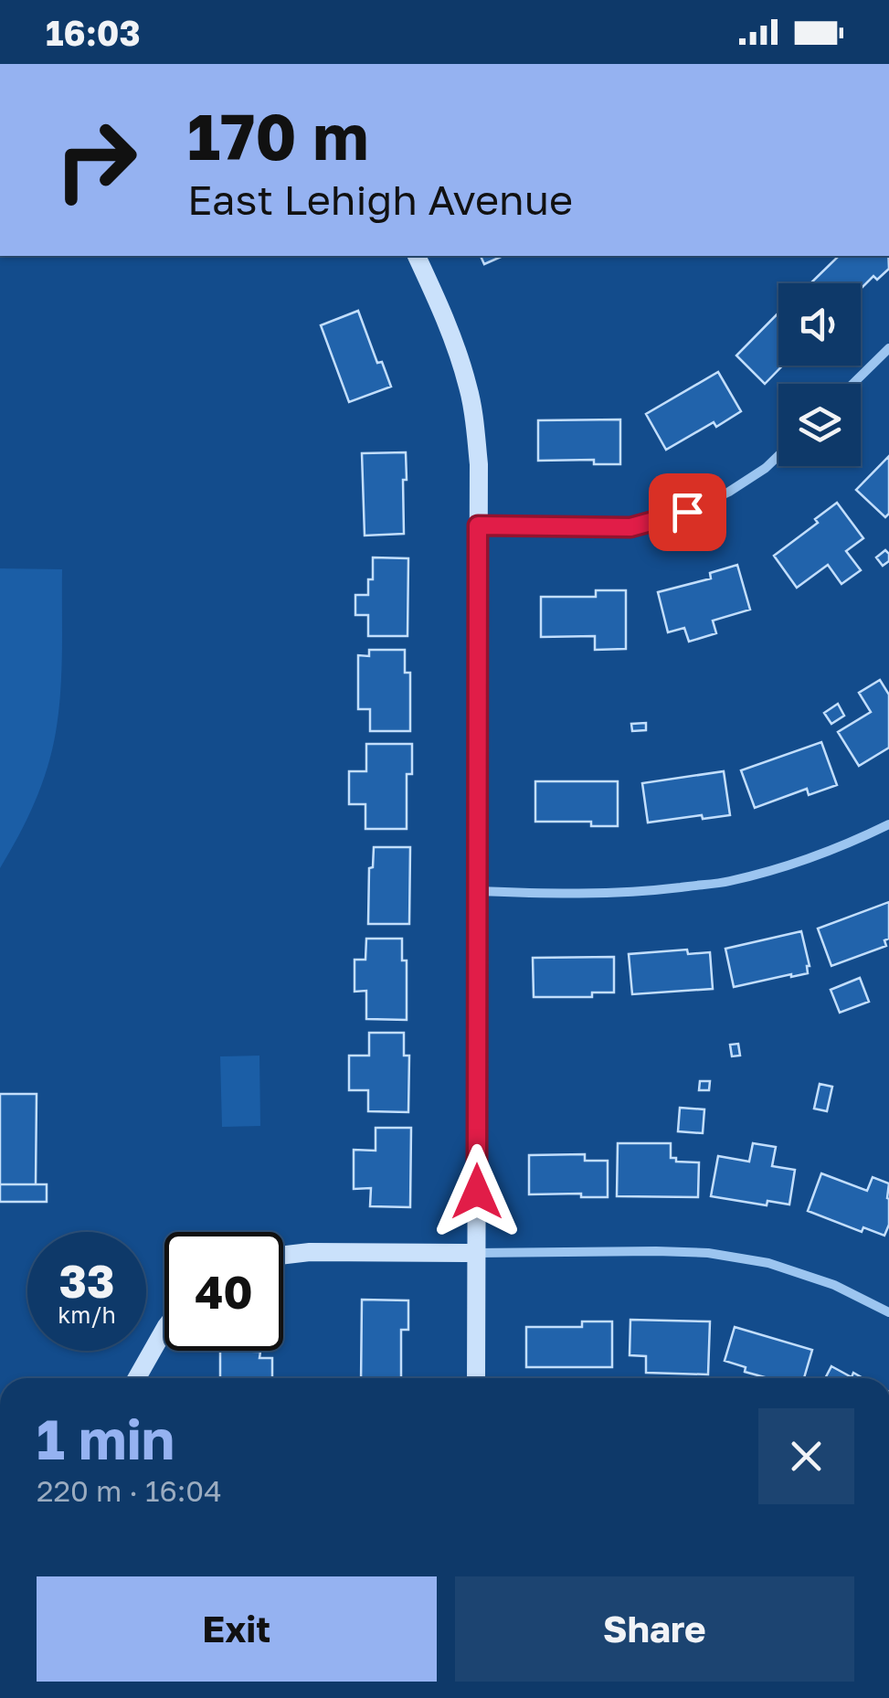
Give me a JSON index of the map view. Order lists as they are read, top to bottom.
{
  "page": {
    "status": "16:03",
    "turn": ["170 m", "East Lehigh Avenue"],
    "speed": "33 km/h",
    "limit": "40",
    "heading": ["1 min", "220 m · 16:04"],
    "buttons": ["Exit", "Share"]
  }
}
